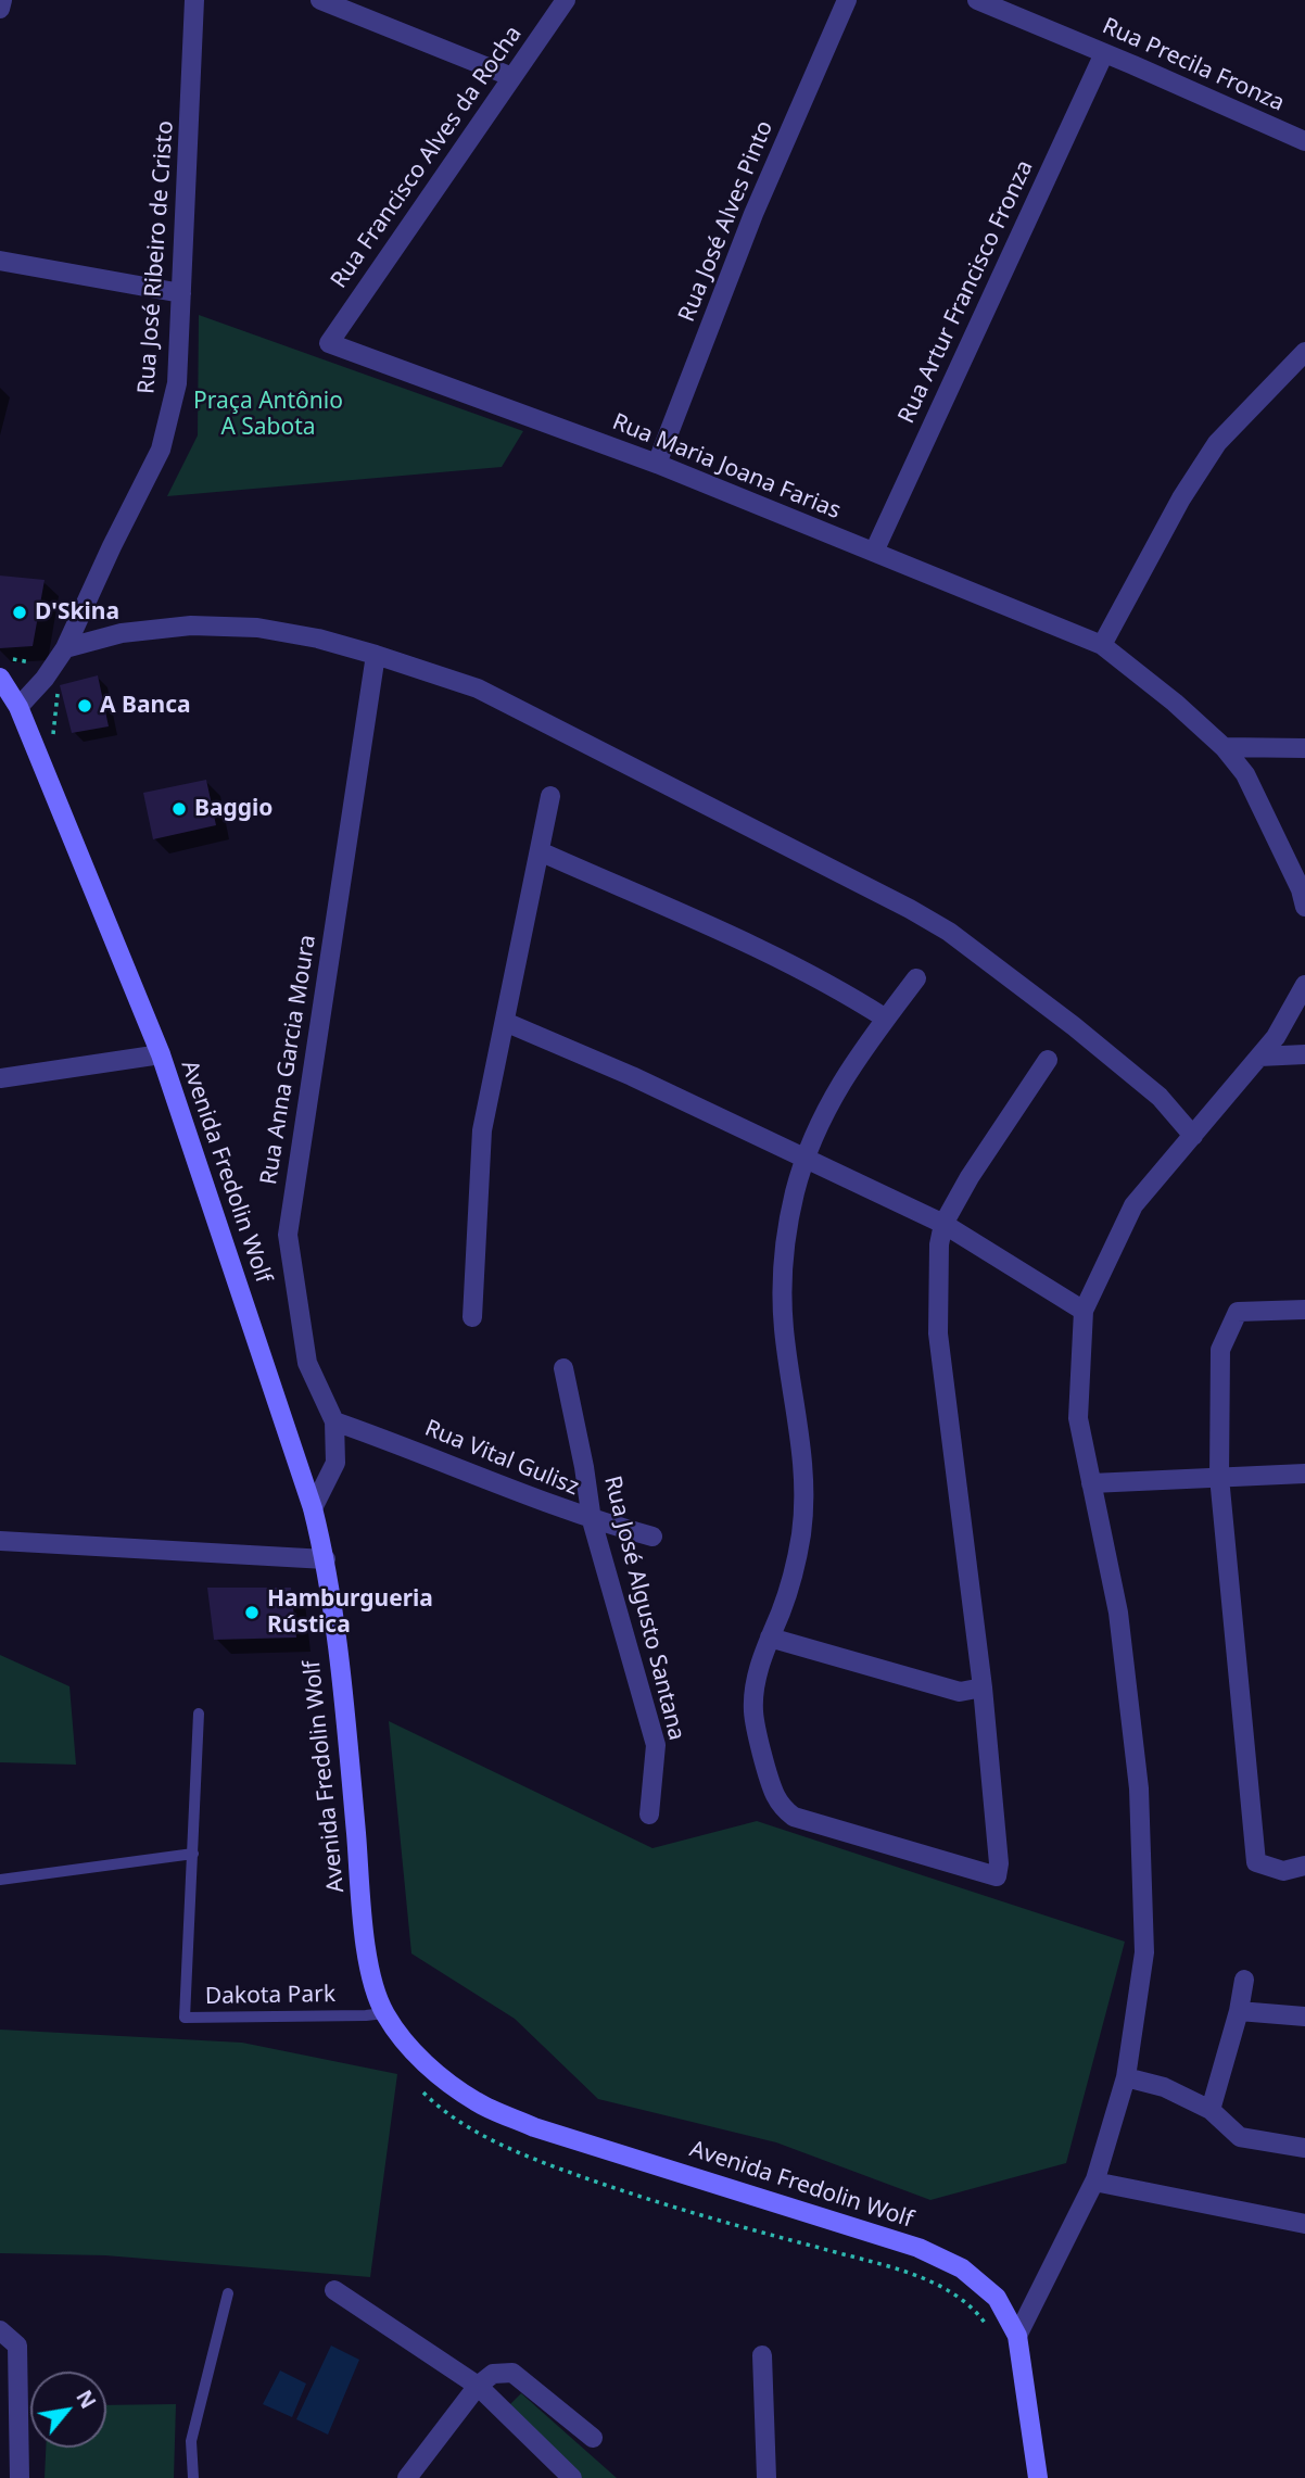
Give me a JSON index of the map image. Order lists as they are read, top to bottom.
{
  "streets": {
    "main road": ["Avenida Fredolin Wolf"],
    "street": [
      "Rua Precila Fronza",
      "Rua Francisco Alves da Rocha",
      "Rua José Alves Pinto",
      "Rua José Ribeiro de Cristo",
      "Rua Artur Francisco Fronza",
      "Rua Maria Joana Farias",
      "Rua Anna Garcia Moura",
      "Rua Vital Gulisz",
      "Rua José Algusto Santana"
    ],
    "lane": ["Dakota Park"]
  },
  "crossings": [
    ["Rua Precila Fronza", "Rua Artur Francisco Fronza"],
    ["Rua Francisco Alves da Rocha", "Rua Maria Joana Farias"],
    ["Rua José Alves Pinto", "Rua Maria Joana Farias"],
    ["Rua José Ribeiro de Cristo", "Avenida Fredolin Wolf"],
    ["Rua Artur Francisco Fronza", "Rua Maria Joana Farias"],
    ["Rua Anna Garcia Moura", "Avenida Fredolin Wolf"],
    ["Rua Anna Garcia Moura", "Rua Vital Gulisz"],
    ["Avenida Fredolin Wolf", "Dakota Park"],
    ["Rua Vital Gulisz", "Rua José Algusto Santana"]
  ],
  "parks": ["Praça Antônio A Sabota"],
  "places": [
    "D'Skina",
    "A Banca",
    "Baggio",
    "Hamburgueria Rústica"
  ],
  "north": "top right"
}
